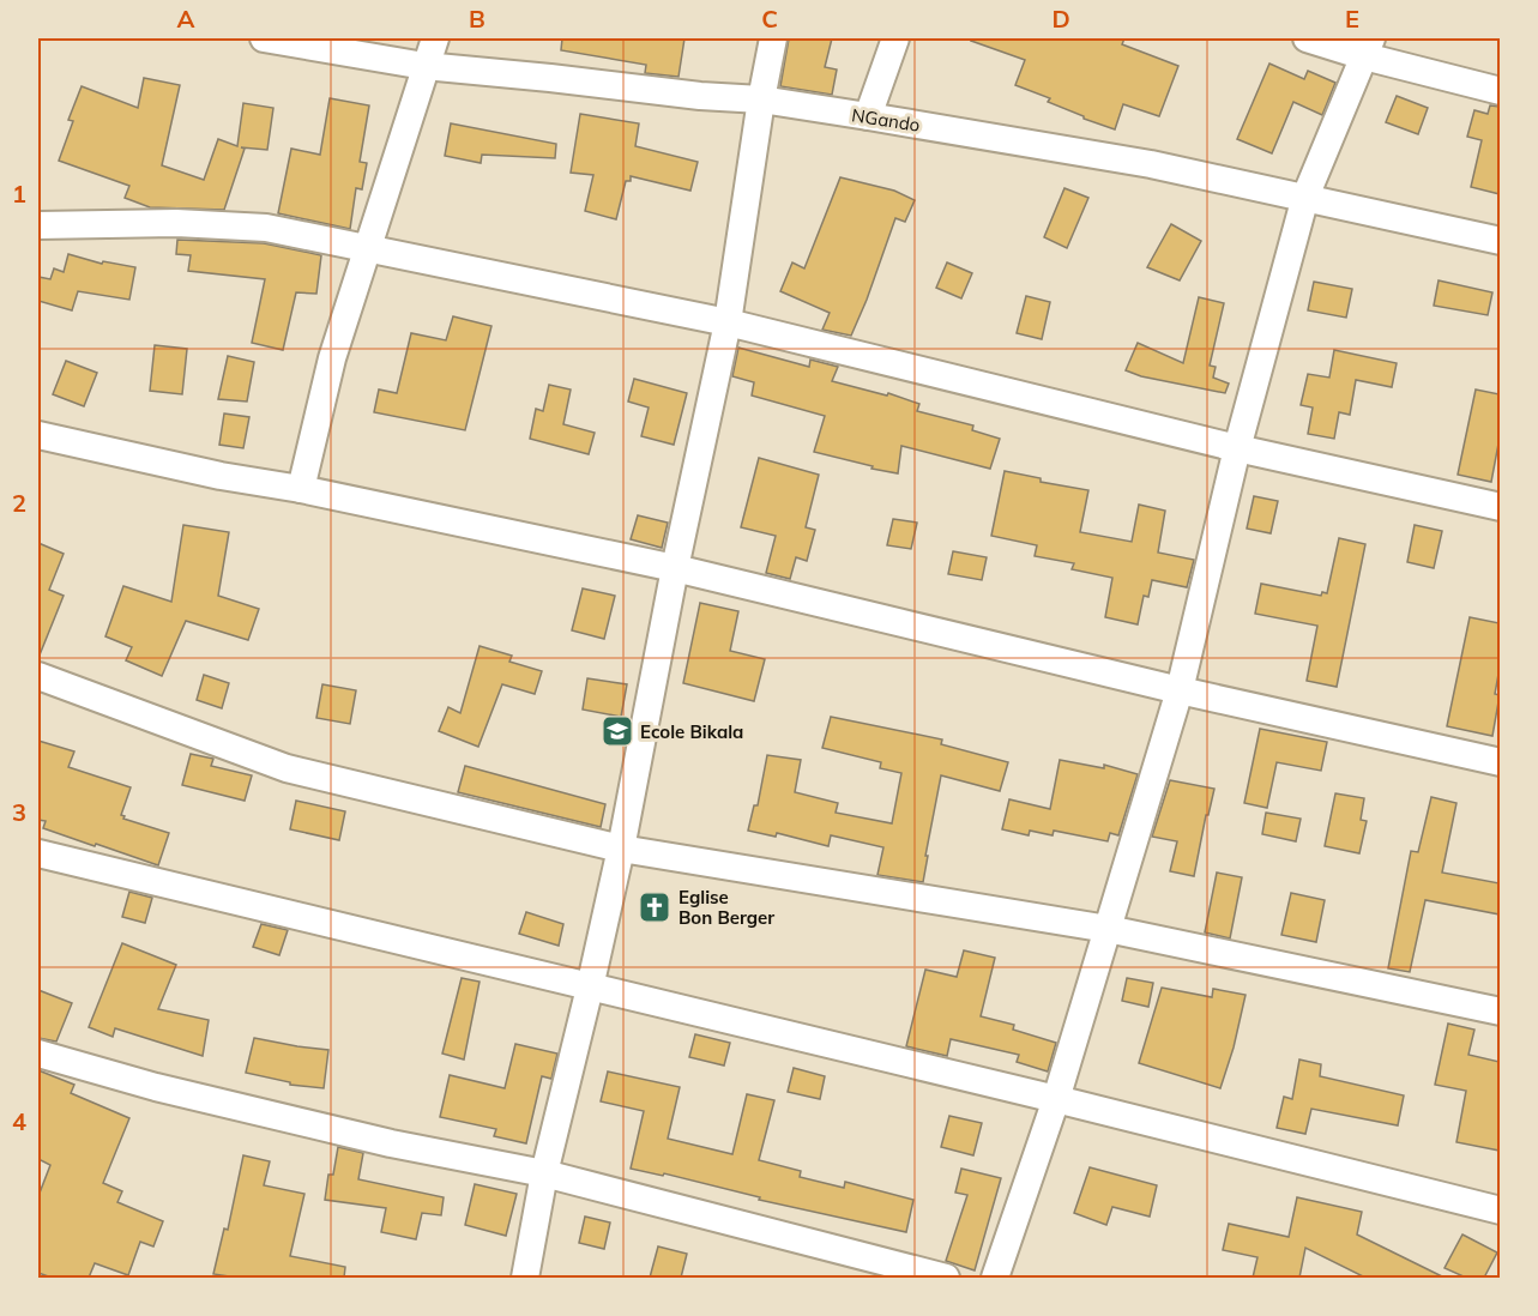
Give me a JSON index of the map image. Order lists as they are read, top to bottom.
{
  "streets": {
    "street": ["NGando"]
  },
  "places": {
    "school or university": ["Ecole Bikala"],
    "church": ["Eglise Bon Berger"]
  },
  "grid": {
    "columns": [
      "A",
      "B",
      "C",
      "D",
      "E"
    ],
    "rows": [
      "1",
      "2",
      "3",
      "4"
    ]
  }
}
